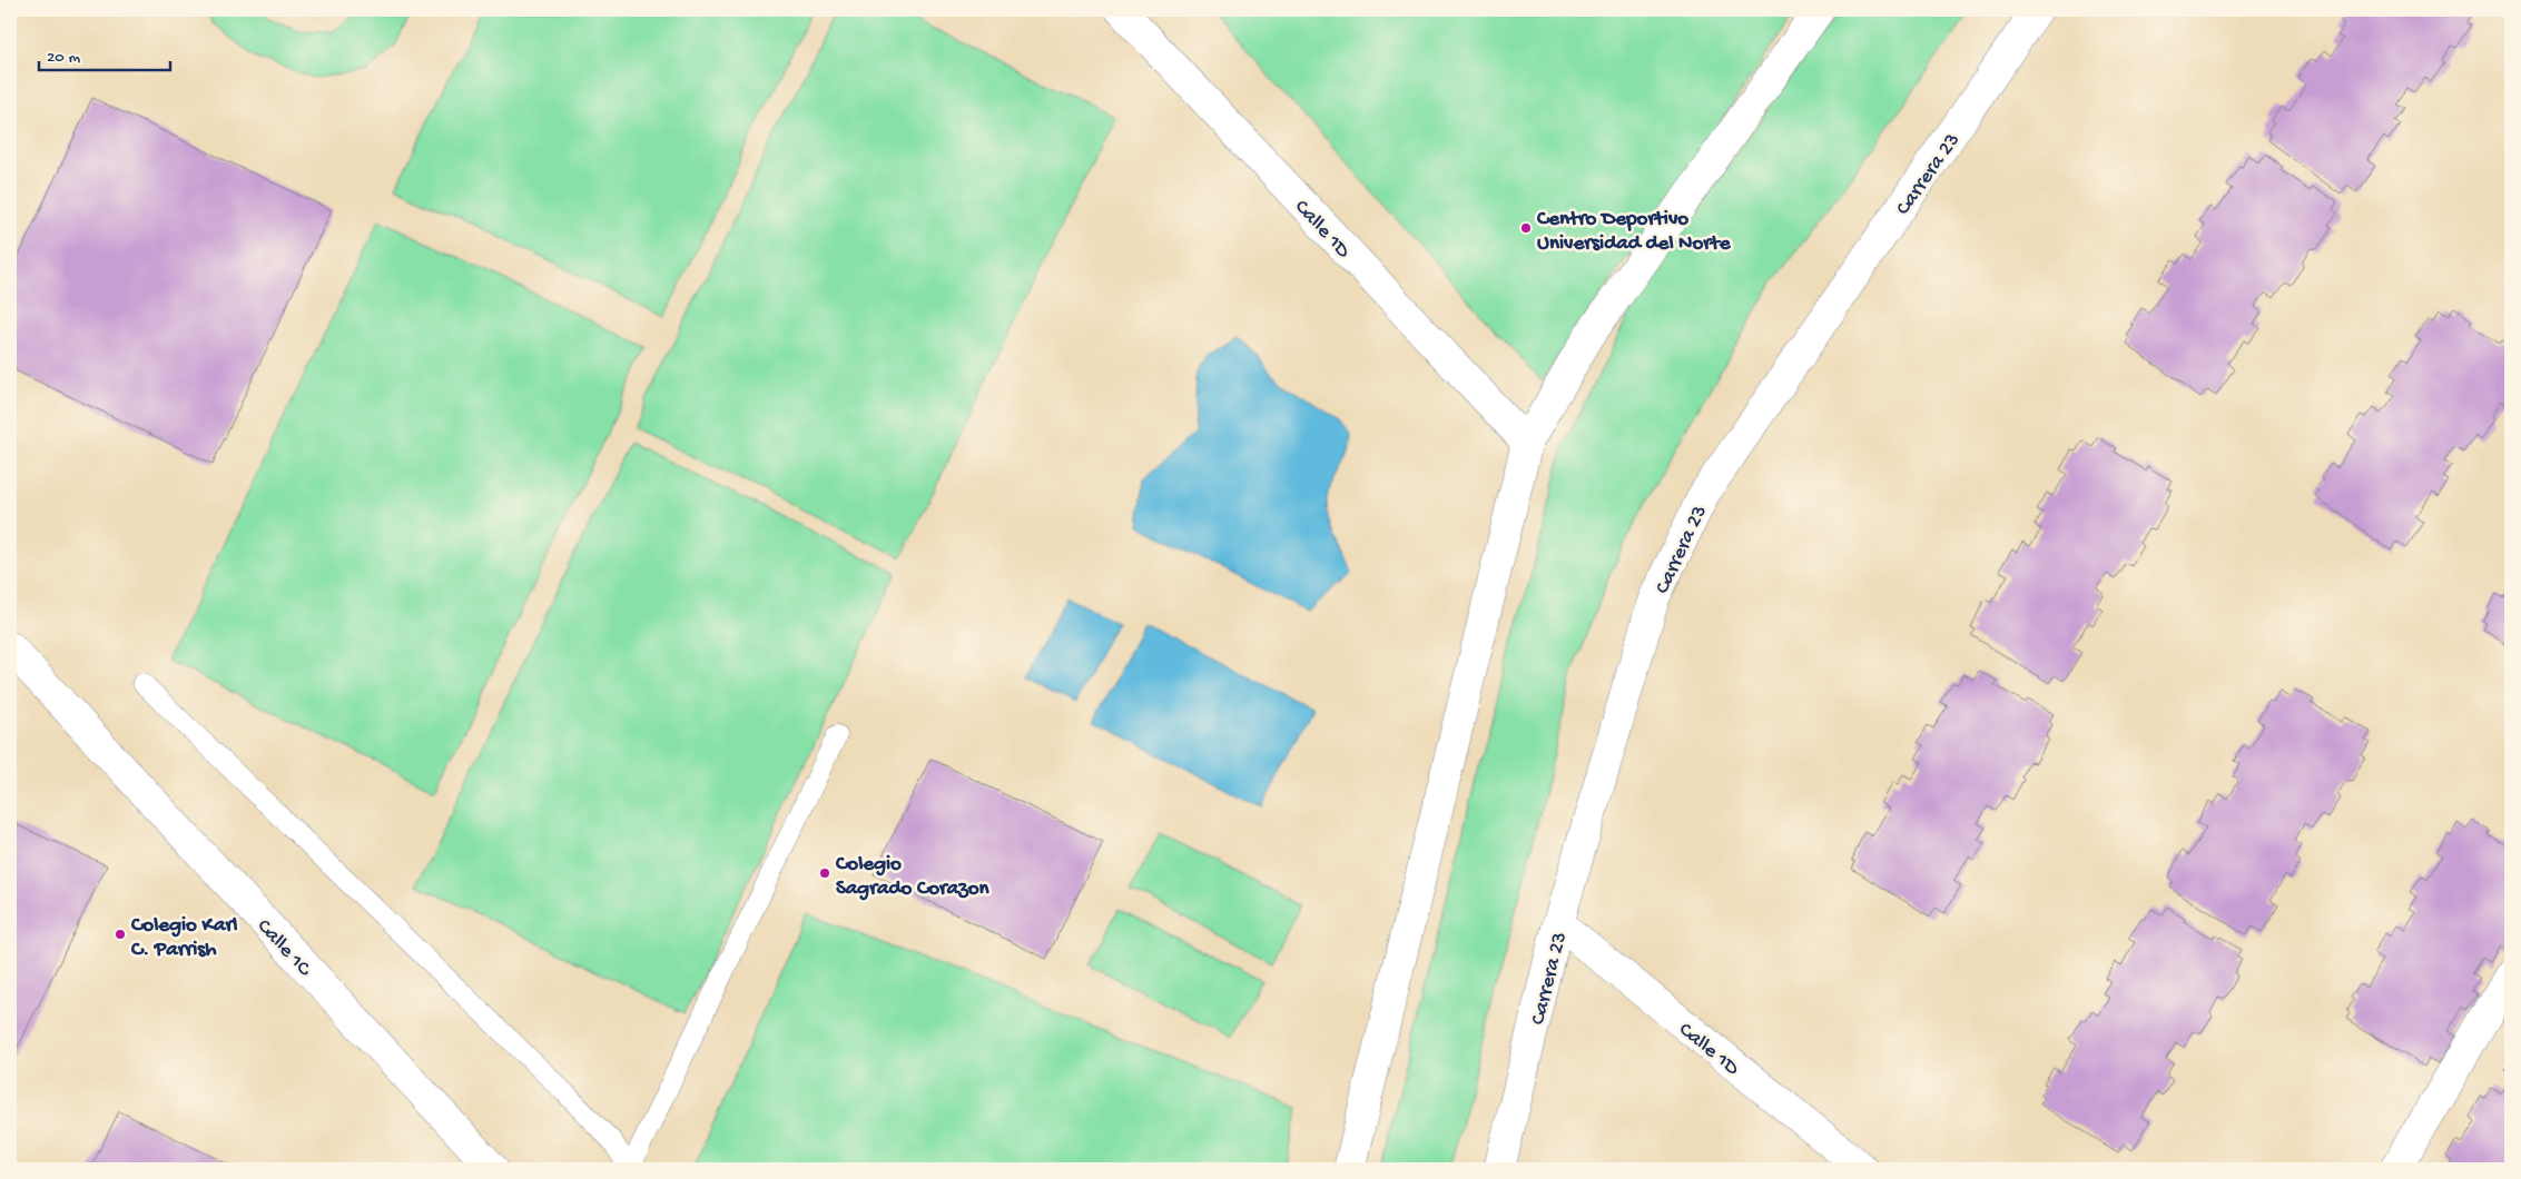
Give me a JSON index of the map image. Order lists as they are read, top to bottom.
{
  "streets": {
    "main road": ["Carrera 23", "Calle 1D", "Calle 1C"]
  },
  "crossings": [
    ["Carrera 23", "Calle 1D"]
  ],
  "places": ["Centro Deportivo Universidad del Norte", "Colegio Sagrado Corazon", "Colegio Karl C. Parrish"],
  "scale_bar": "20 m"
}
